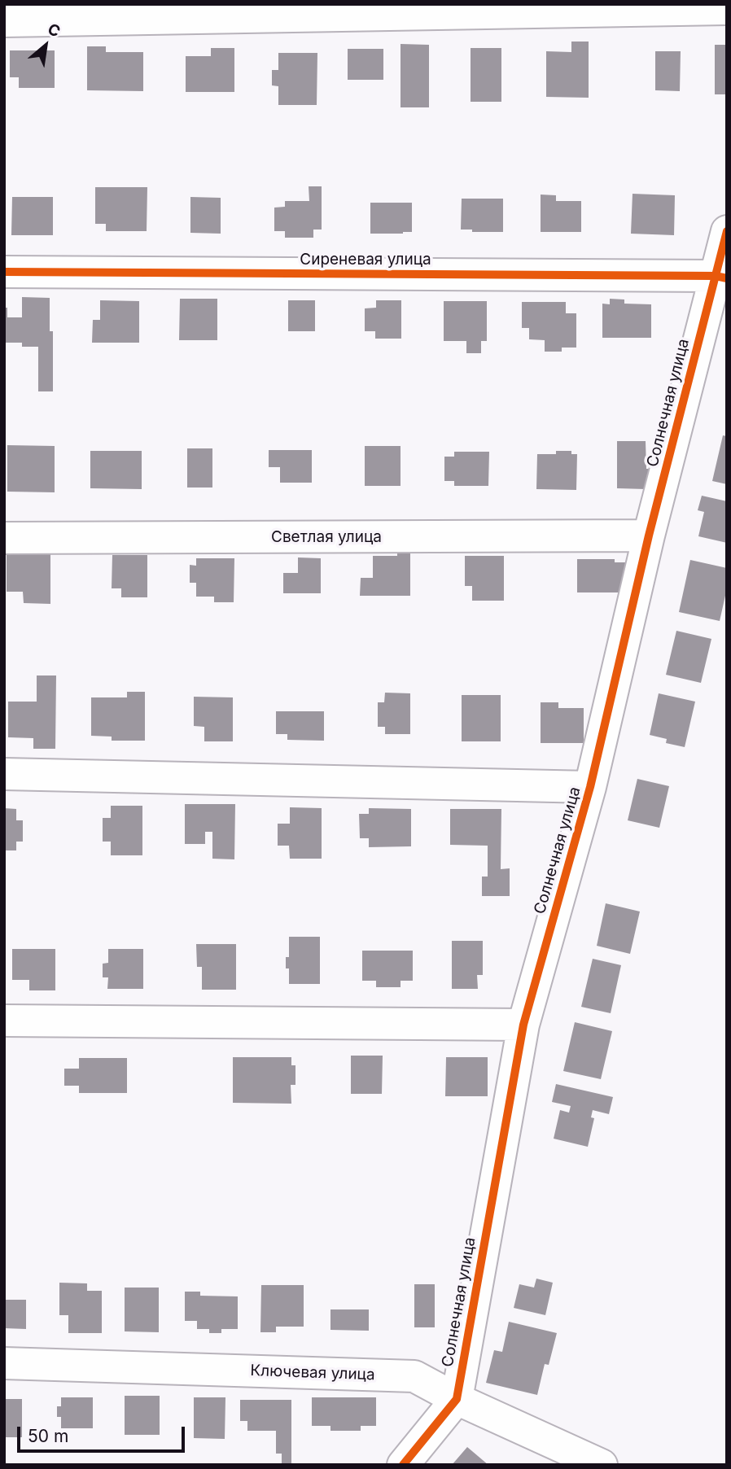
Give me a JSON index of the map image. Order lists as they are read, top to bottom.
{
  "streets": {
    "street": [
      "Сиреневая улица",
      "Солнечная улица",
      "Светлая улица",
      "Ключевая улица"
    ]
  },
  "crossings": [
    ["Сиреневая улица", "Солнечная улица"],
    ["Солнечная улица", "Светлая улица"],
    ["Солнечная улица", "Ключевая улица"]
  ],
  "scale_bar": "50 m",
  "north": "top right"
}
